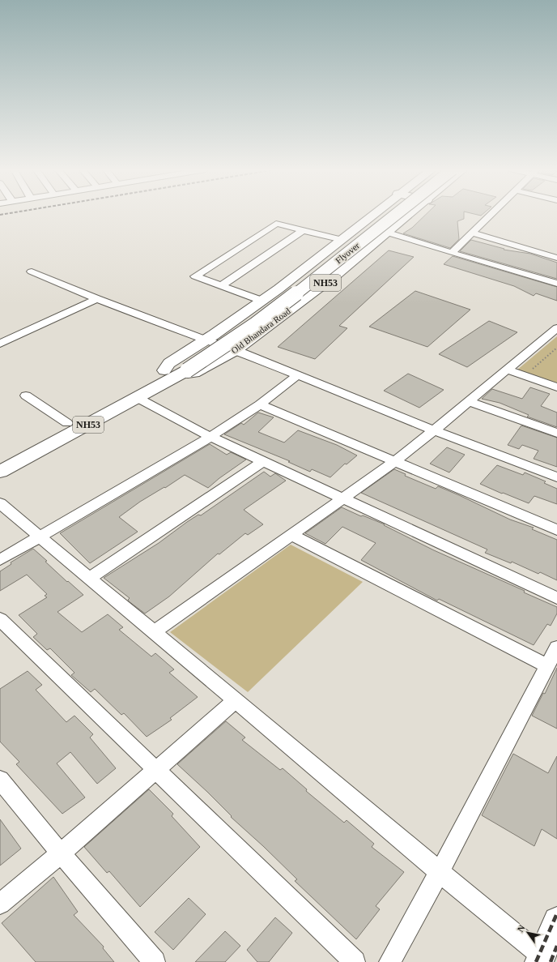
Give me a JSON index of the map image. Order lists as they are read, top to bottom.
{
  "streets": {
    "highway": ["Flyover", "NH53", "Old Bhandara Road"]
  },
  "crossings": [
    ["Flyover", "NH53"],
    ["Flyover", "Old Bhandara Road"],
    ["NH53", "Old Bhandara Road"]
  ],
  "north": "top left"
}
